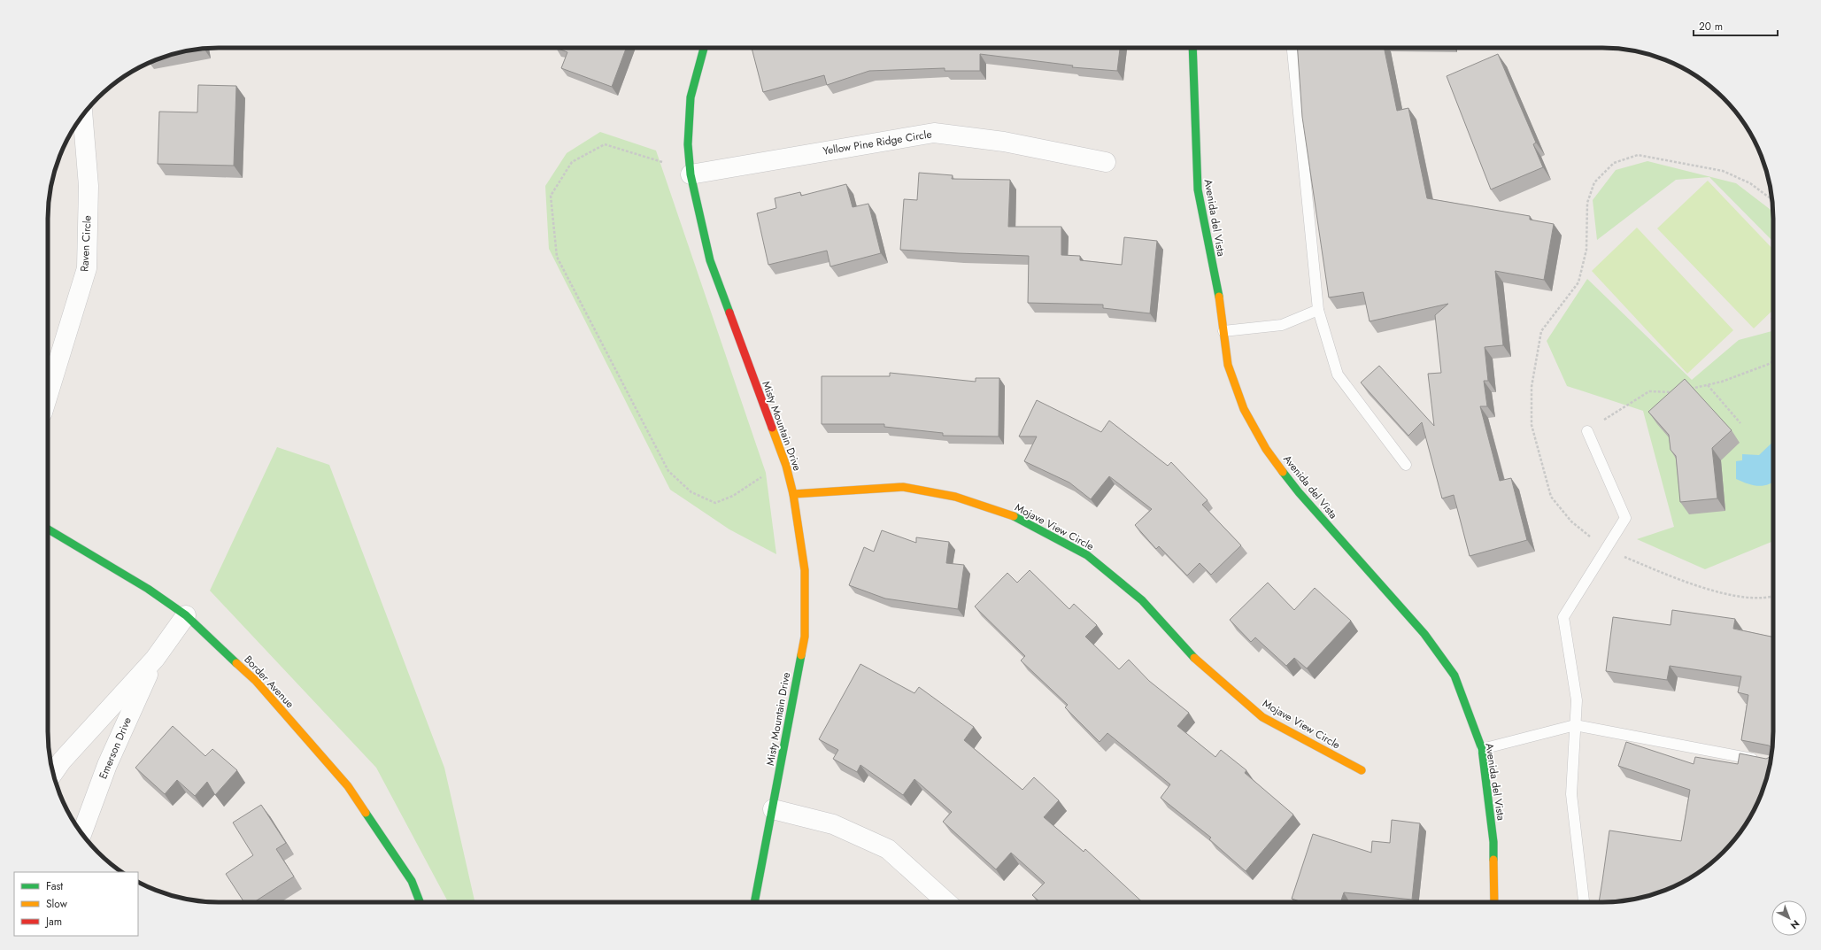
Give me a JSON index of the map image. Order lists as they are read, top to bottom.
{
  "streets": {
    "street": [
      "Yellow Pine Ridge Circle",
      "Avenida del Vista",
      "Raven Circle",
      "Misty Mountain Drive",
      "Mojave View Circle",
      "Border Avenue",
      "Emerson Drive"
    ]
  },
  "crossings": [
    ["Yellow Pine Ridge Circle", "Misty Mountain Drive"],
    ["Misty Mountain Drive", "Mojave View Circle"],
    ["Border Avenue", "Emerson Drive"]
  ],
  "legend": ["Fast", "Slow", "Jam"],
  "scale_bar": "20 m",
  "north": "bottom right"
}
